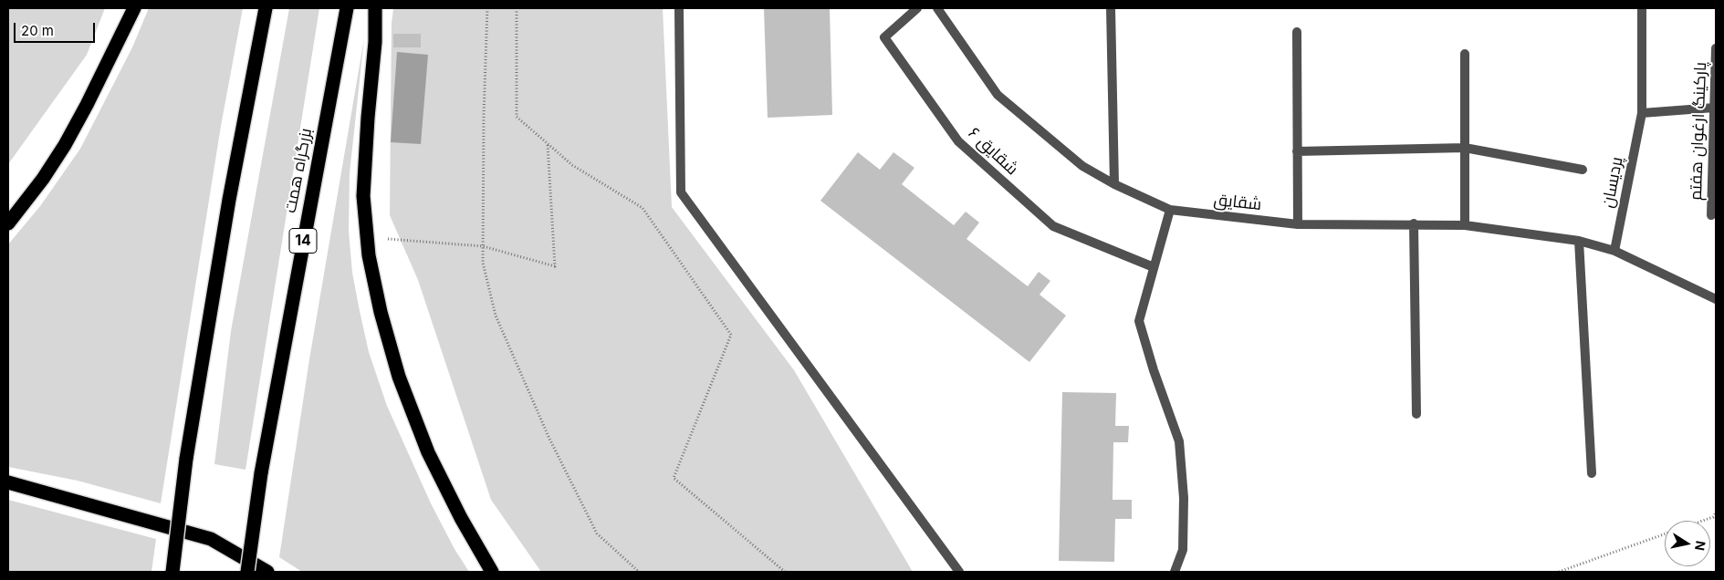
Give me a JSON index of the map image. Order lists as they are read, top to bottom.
{
  "streets": {
    "highway": ["بزرگراه همت", "14"],
    "street": [
      "پارکینگ ارغوان هفتم",
      "شقایق ۶",
      "پردیسان",
      "شقایق"
    ]
  },
  "crossings": [
    ["پردیسان", "شقایق"]
  ],
  "scale_bar": "20 m",
  "north": "right"
}
